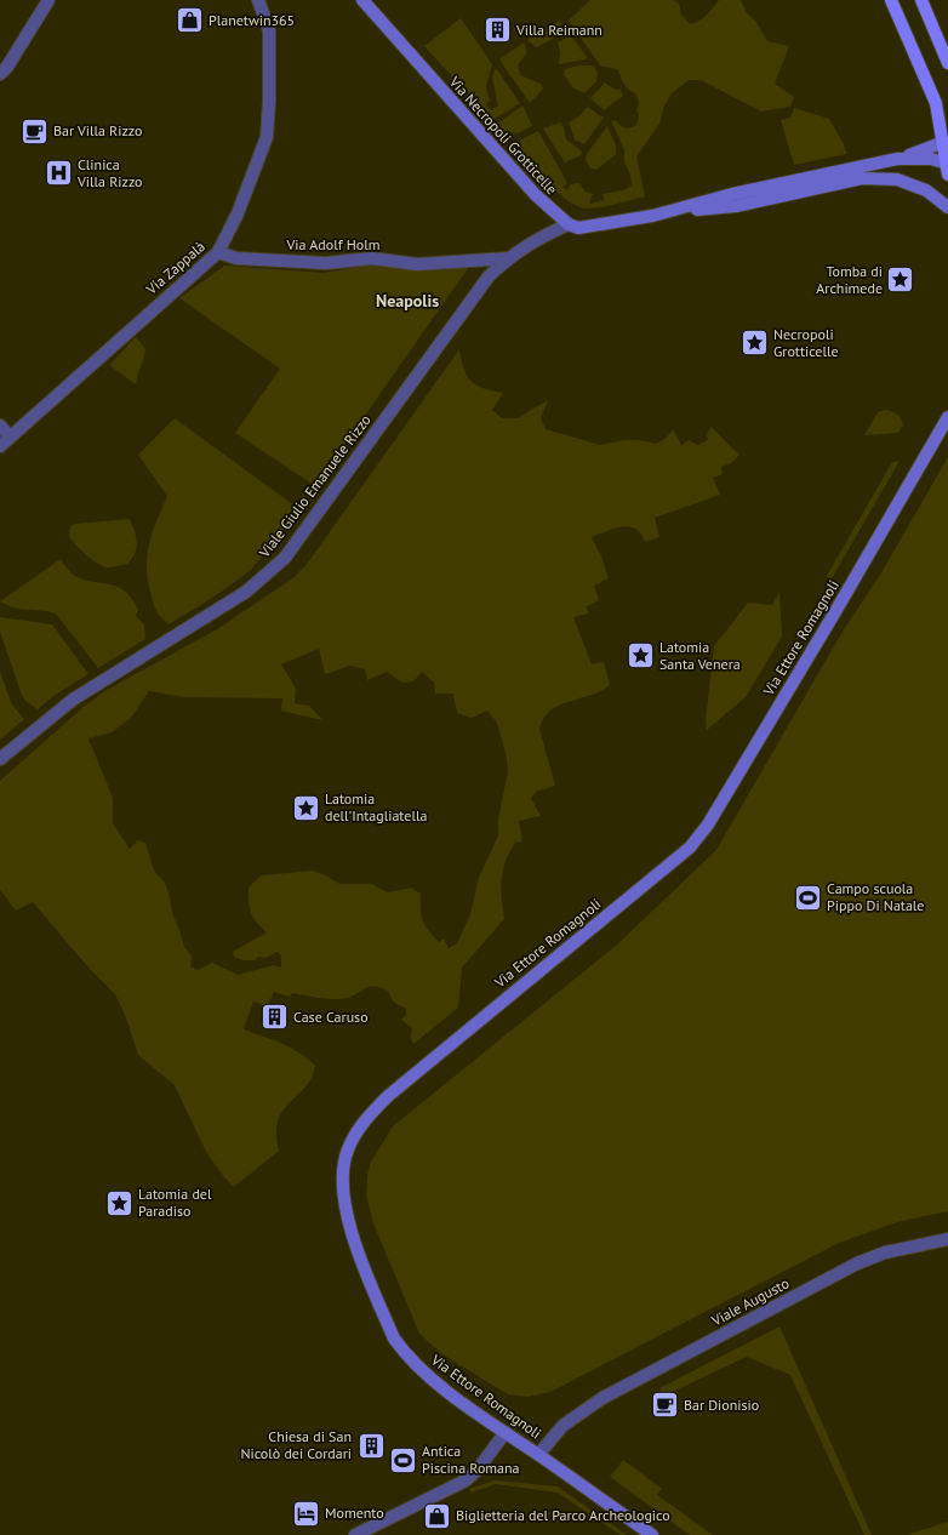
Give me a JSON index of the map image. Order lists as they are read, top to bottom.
{
  "streets": {
    "main road": ["Via Necropoli Grotticelle", "Via Ettore Romagnoli"],
    "street": [
      "Via Adolf Holm",
      "Via Zappalà",
      "Viale Giulio Emanuele Rizzo",
      "Viale Augusto"
    ]
  },
  "crossings": [
    ["Via Necropoli Grotticelle", "Viale Giulio Emanuele Rizzo"],
    ["Via Adolf Holm", "Via Zappalà"],
    ["Via Adolf Holm", "Viale Giulio Emanuele Rizzo"],
    ["Via Ettore Romagnoli", "Viale Augusto"]
  ],
  "districts": ["Neapolis"],
  "places": {
    "shop": ["Planetwin365", "Biglietteria del Parco Archeologico"],
    "building": ["Villa Reimann", "Case Caruso", "Chiesa di San Nicolò dei Cordari"],
    "cafe": ["Bar Villa Rizzo", "Bar Dionisio"],
    "hospital": ["Clinica Villa Rizzo"],
    "place": [
      "Tomba di Archimede",
      "Necropoli Grotticelle",
      "Latomia Santa Venera",
      "Latomia dell'Intagliatella",
      "Latomia del Paradiso"
    ],
    "sports": ["Campo scuola Pippo Di Natale", "Antica Piscina Romana"],
    "hotel": ["Momento"]
  }
}
